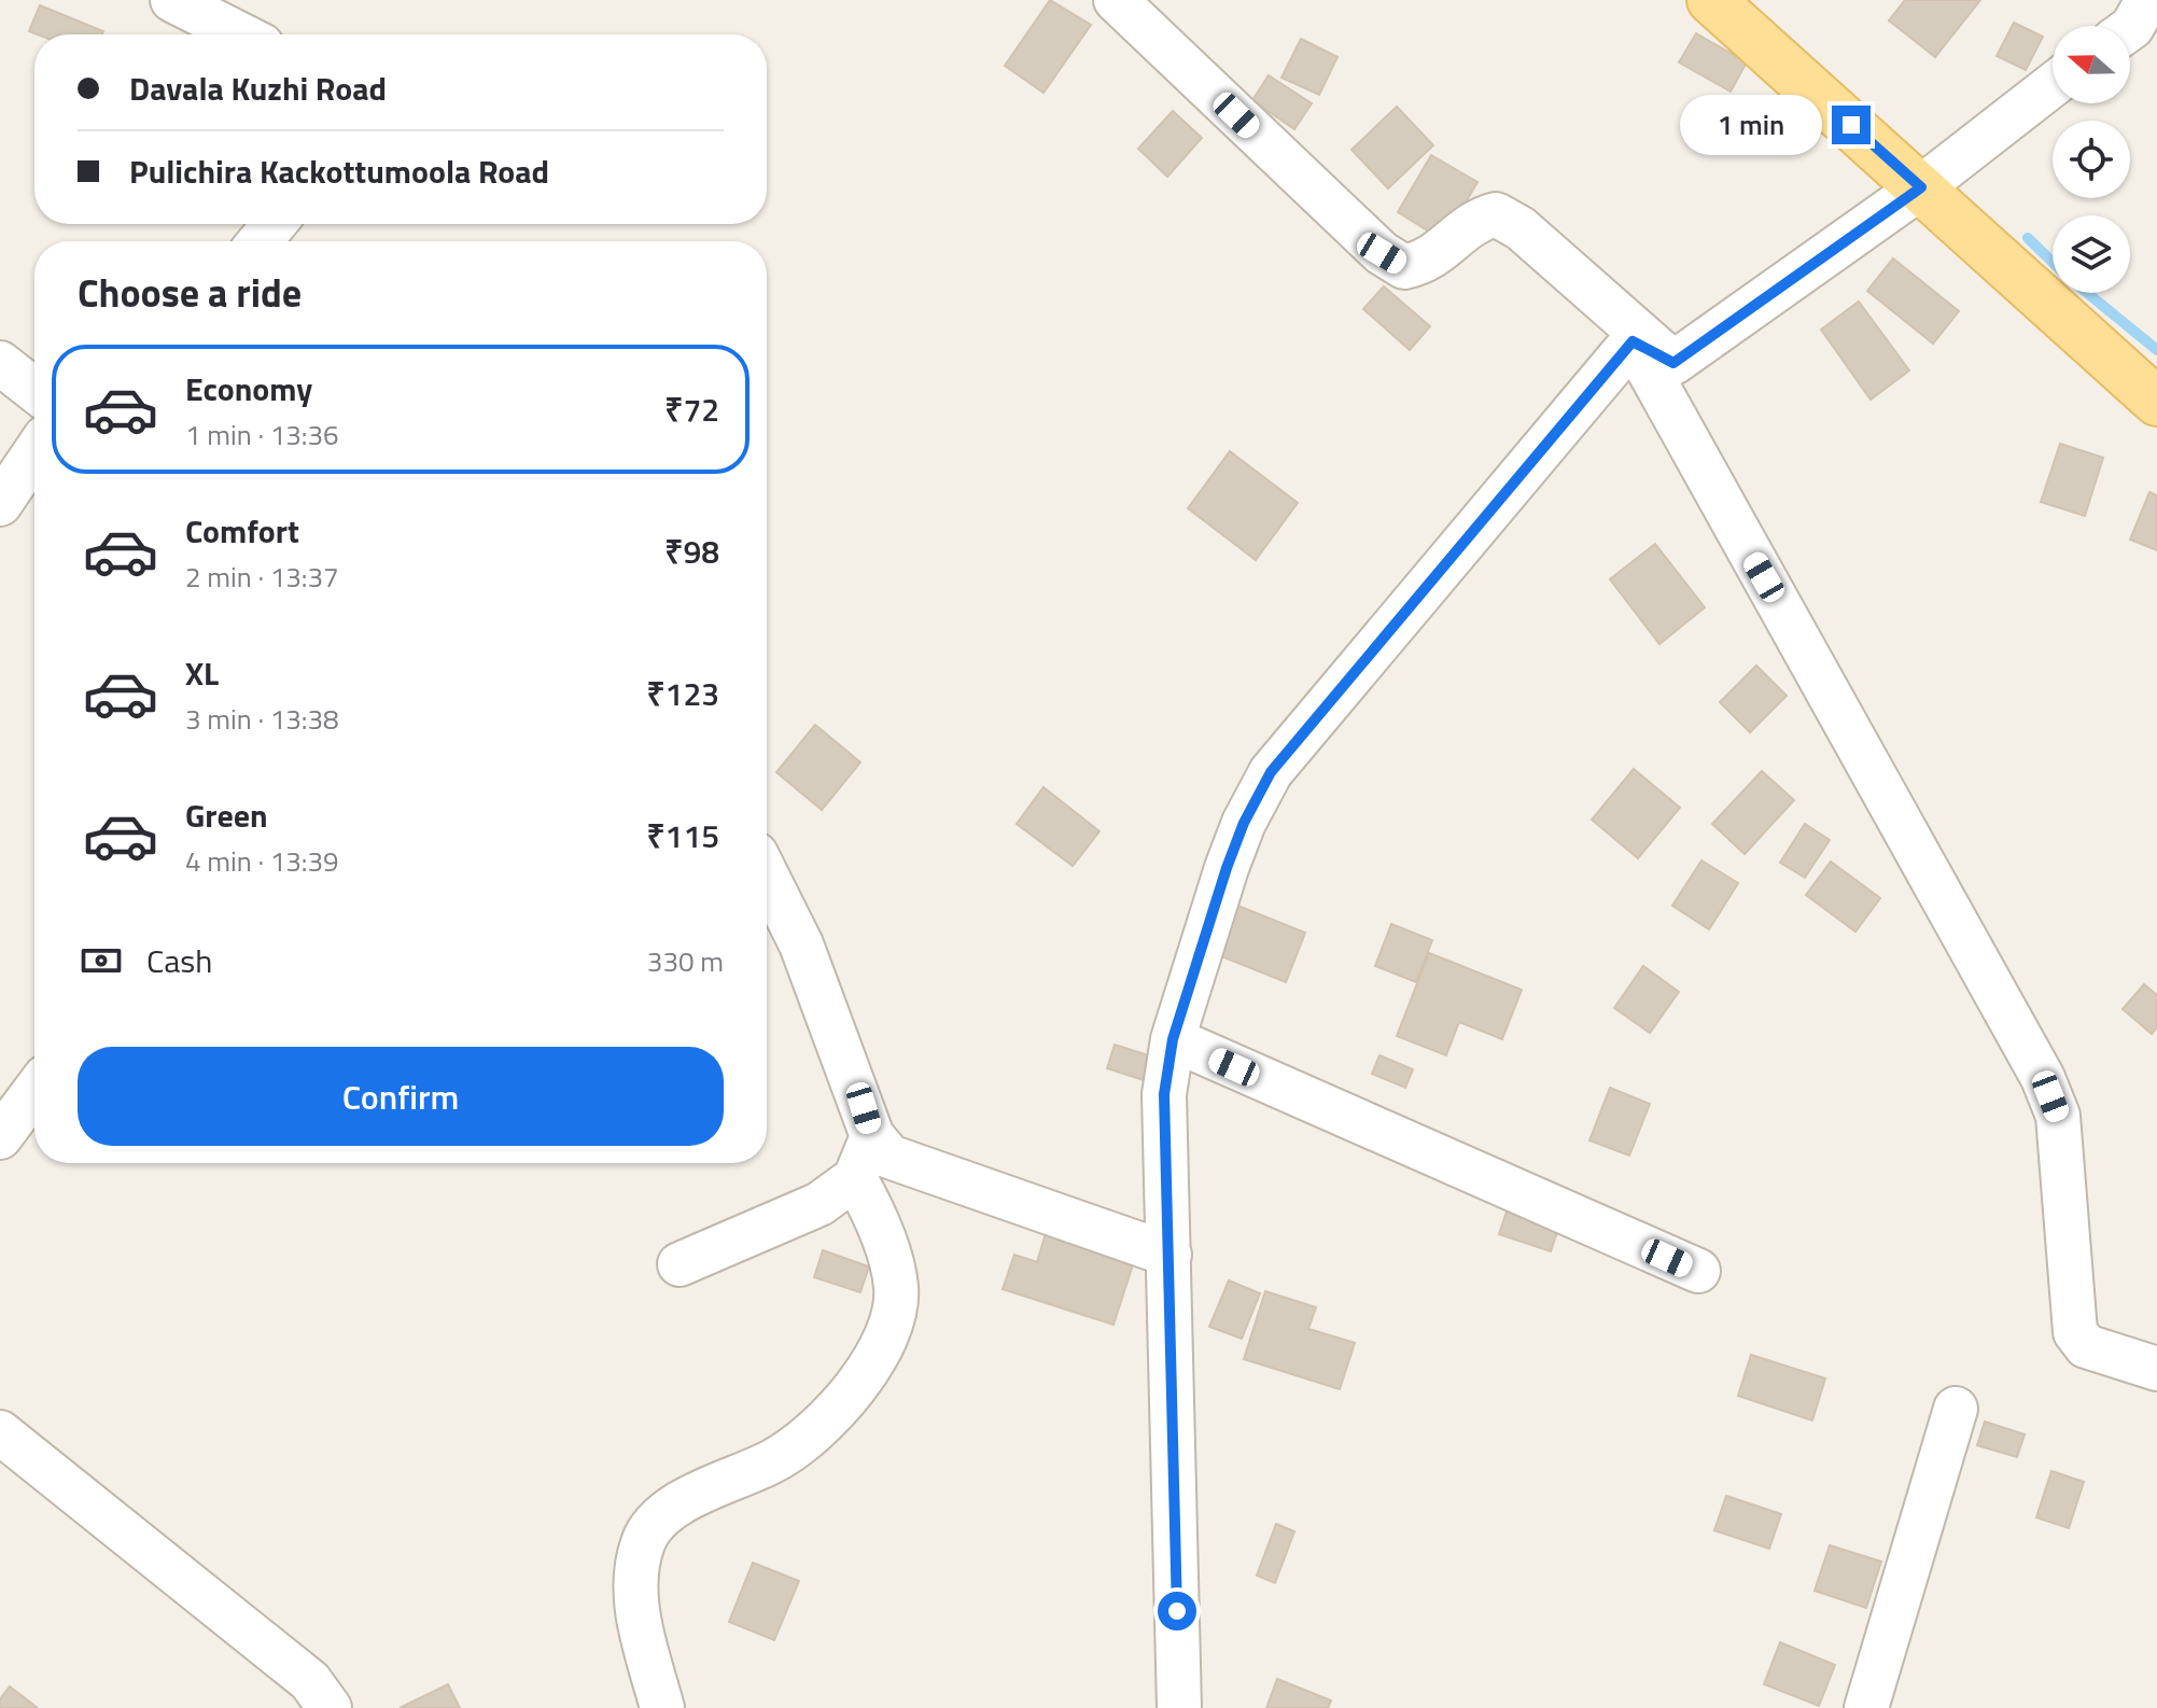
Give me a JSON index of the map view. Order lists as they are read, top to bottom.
{
  "north": "left",
  "page": {
    "banner": ["Davala Kuzhi Road", "Pulichira Kackottumoola Road"],
    "bubble": "1 min",
    "heading": "Choose a ride",
    "list": [
      {
        "name": "Economy",
        "note": "1 min · 13:36",
        "value": "₹72"
      },
      {
        "name": "Comfort",
        "note": "2 min · 13:37",
        "value": "₹98"
      },
      {
        "name": "XL",
        "note": "3 min · 13:38",
        "value": "₹123"
      },
      {
        "name": "Green",
        "note": "4 min · 13:39",
        "value": "₹115"
      }
    ],
    "pay": ["Cash", "330 m"],
    "buttons": "Confirm"
  }
}
